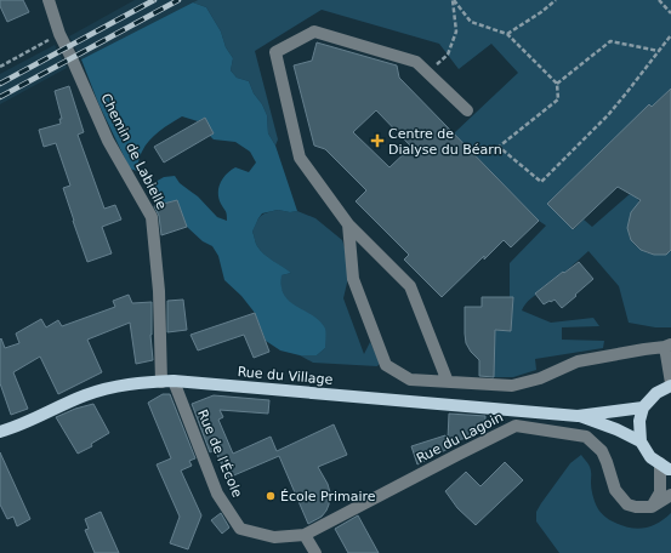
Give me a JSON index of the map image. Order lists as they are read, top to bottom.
{
  "streets": {
    "main road": ["Rue du Village"],
    "street": ["Chemin de Labielle", "Rue du Lagoin", "Rue de l'École"]
  },
  "crossings": [
    ["Chemin de Labielle", "Rue du Village"],
    ["Chemin de Labielle", "Rue de l'École"],
    ["Rue du Village", "Rue de l'École"],
    ["Rue du Lagoin", "Rue de l'École"]
  ],
  "places": {
    "health": ["Centre de Dialyse du Béarn"],
    "other": ["École Primaire"]
  }
}
